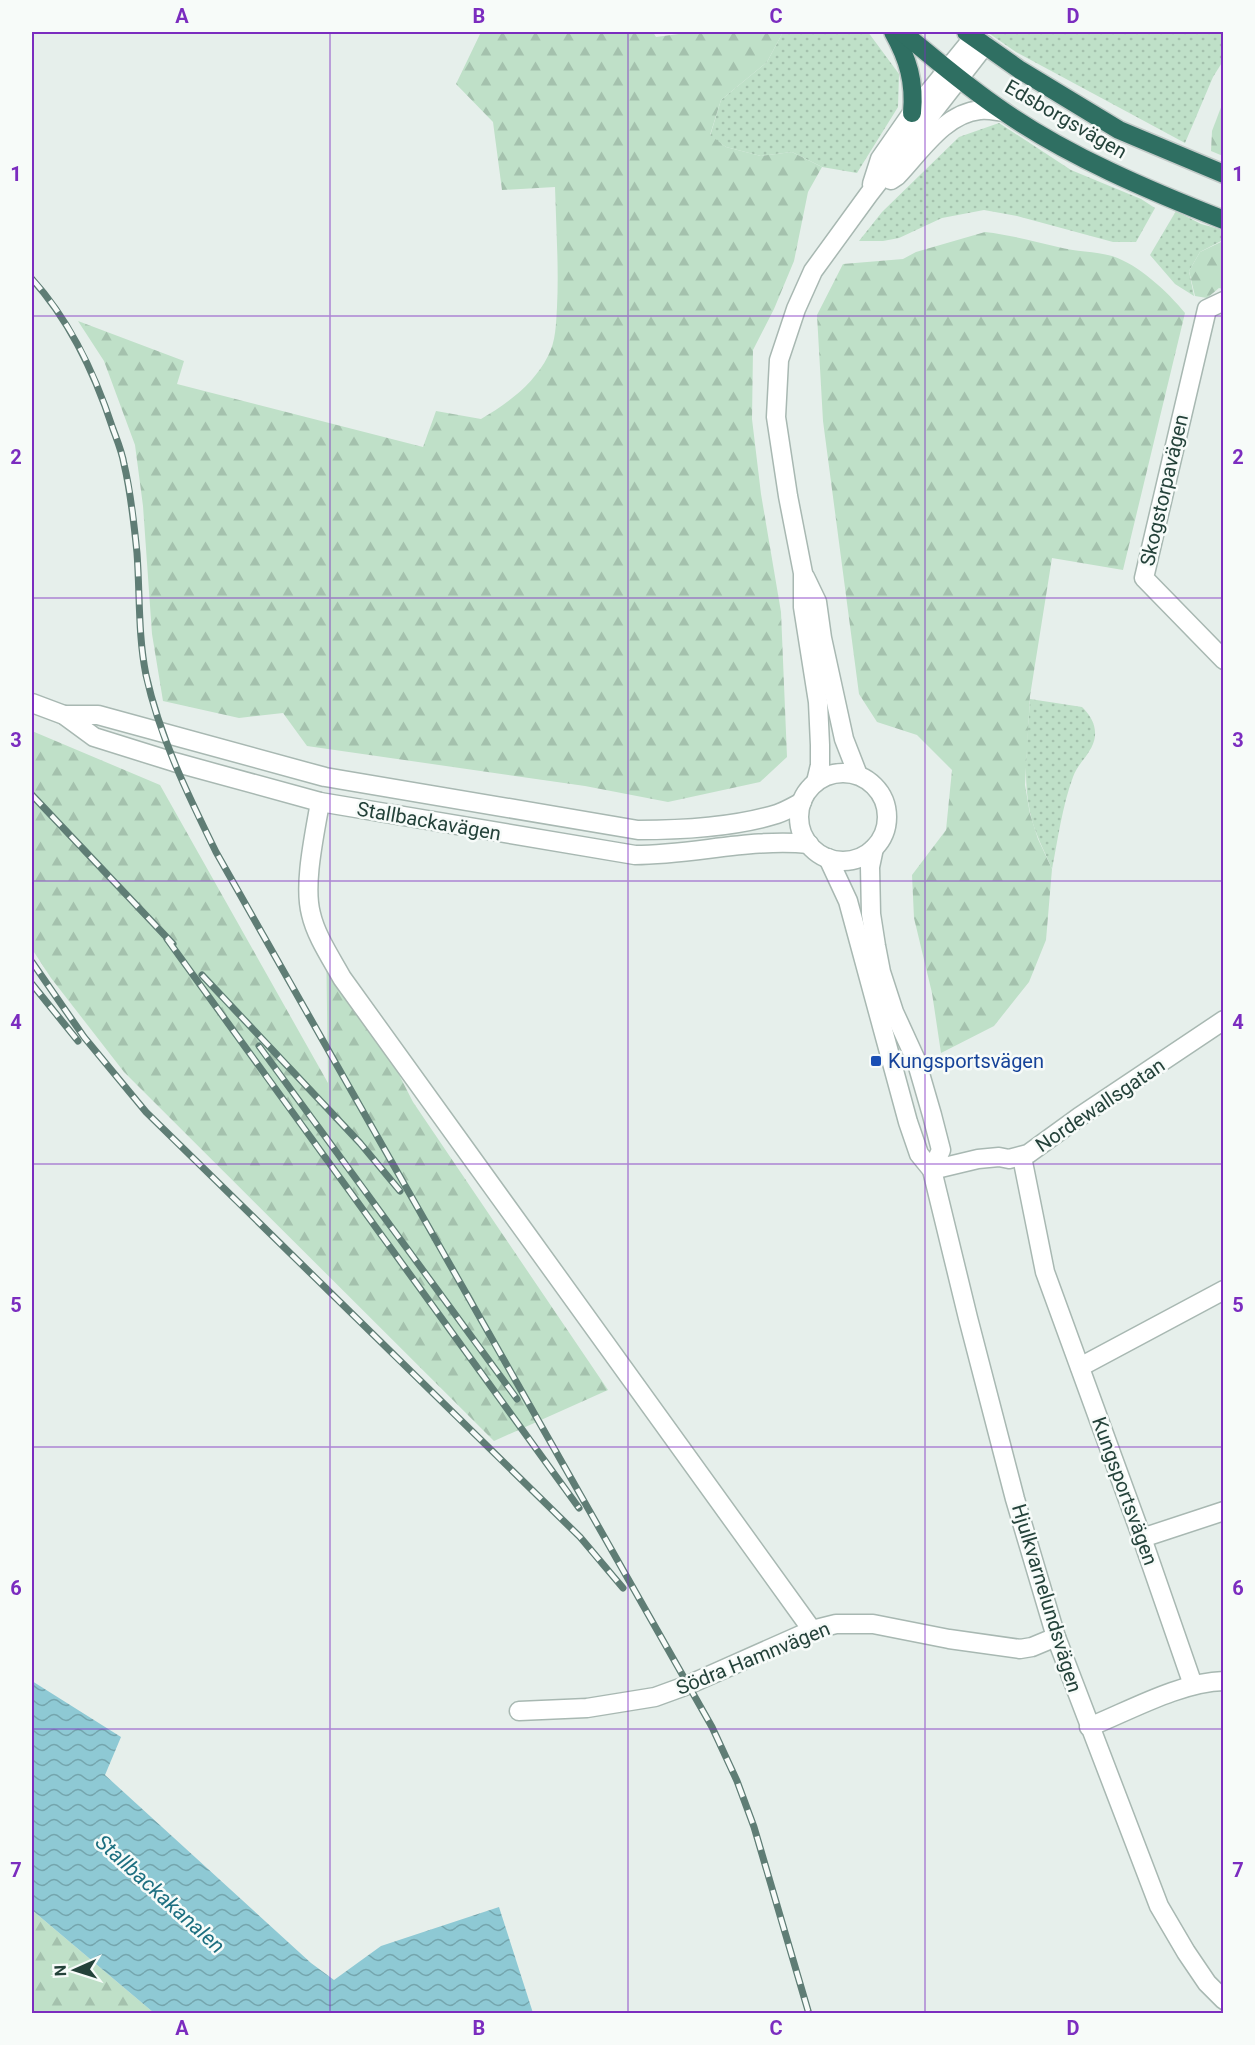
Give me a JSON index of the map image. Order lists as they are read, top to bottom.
{
  "streets": {
    "highway": ["Edsborgsvägen"],
    "street": [
      "Skogstorpavägen",
      "Stallbackavägen",
      "Nordewallsgatan",
      "Kungsportsvägen",
      "Hjulkvarnelundsvägen",
      "Södra Hamnvägen"
    ]
  },
  "crossings": [
    ["Stallbackavägen", "Hjulkvarnelundsvägen"],
    ["Nordewallsgatan", "Kungsportsvägen"],
    ["Nordewallsgatan", "Hjulkvarnelundsvägen"],
    ["Hjulkvarnelundsvägen", "Södra Hamnvägen"]
  ],
  "water": ["Stallbackakanalen"],
  "places": {
    "transit": ["Kungsportsvägen"]
  },
  "north": "left",
  "grid": {
    "columns": [
      "A",
      "B",
      "C",
      "D"
    ],
    "rows": [
      "1",
      "2",
      "3",
      "4",
      "5",
      "6",
      "7"
    ]
  }
}
